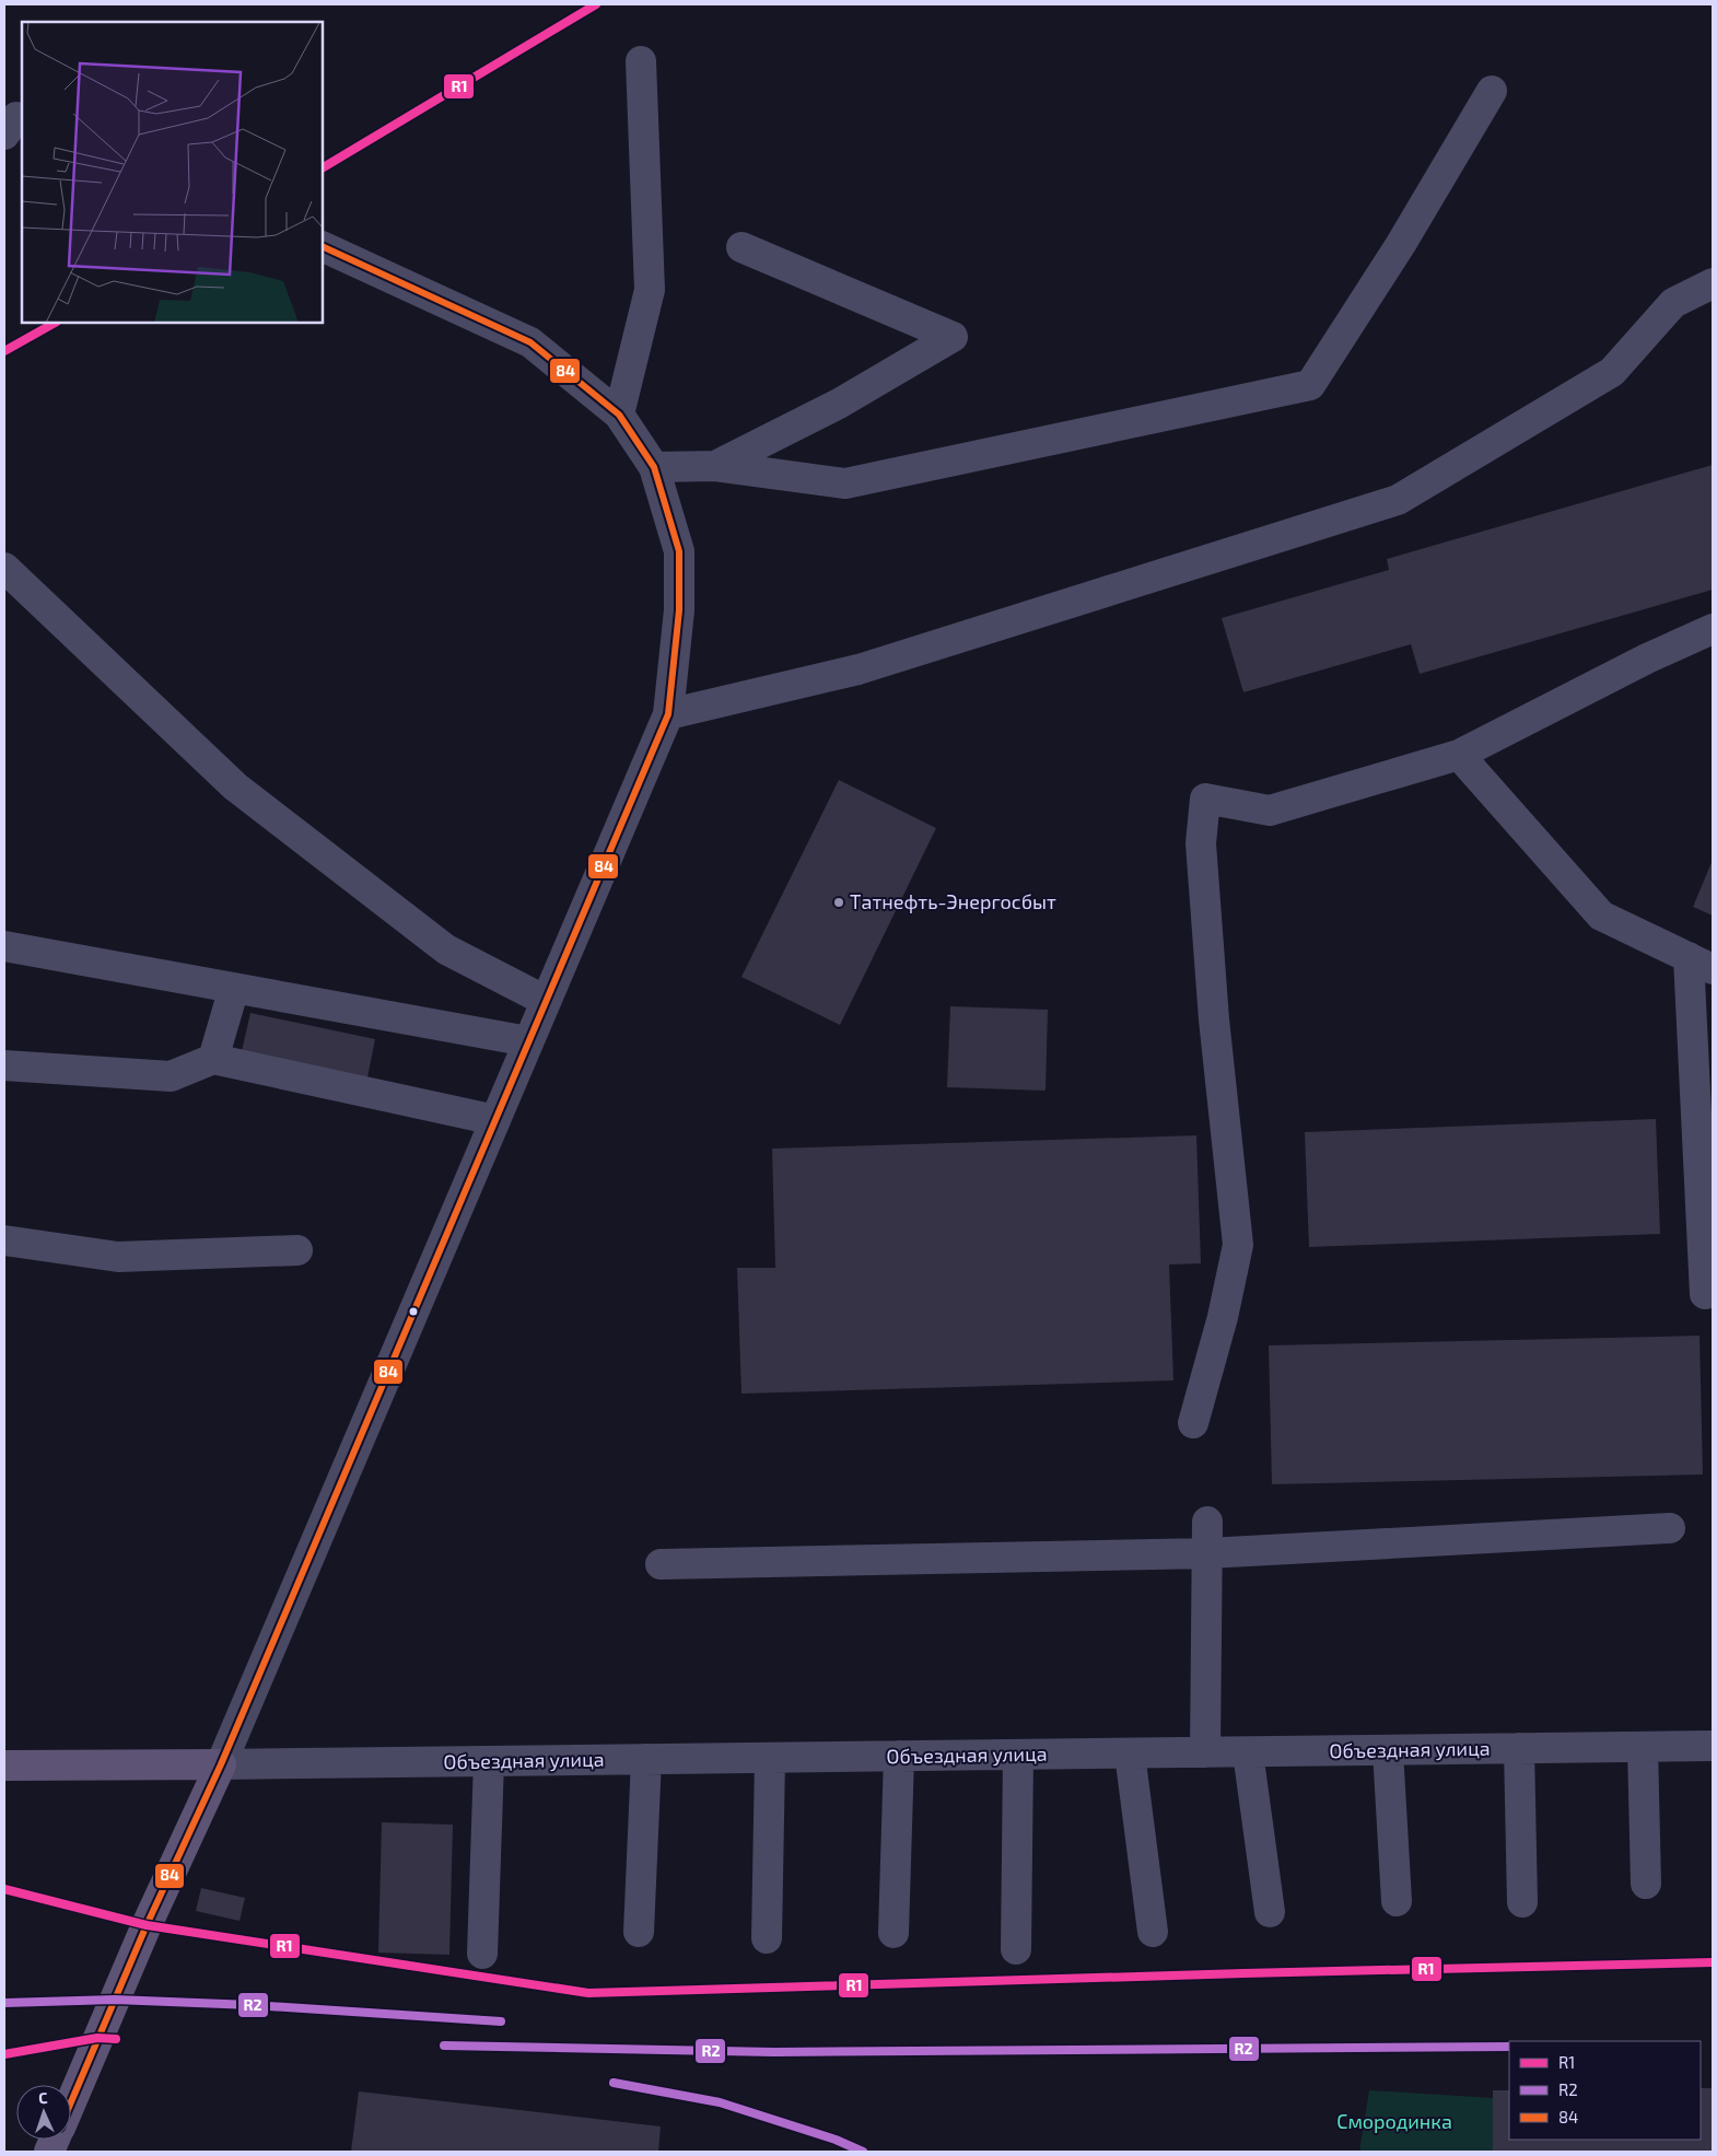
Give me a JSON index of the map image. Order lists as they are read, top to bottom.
{
  "streets": {
    "street": ["Объездная улица"]
  },
  "parks": ["Смородинка"],
  "places": ["Татнефть-Энергосбыт"],
  "lines": ["transit line R1", "transit line 84", "transit line R2"],
  "legend": ["R1", "R2", "84"],
  "north": "top"
}
